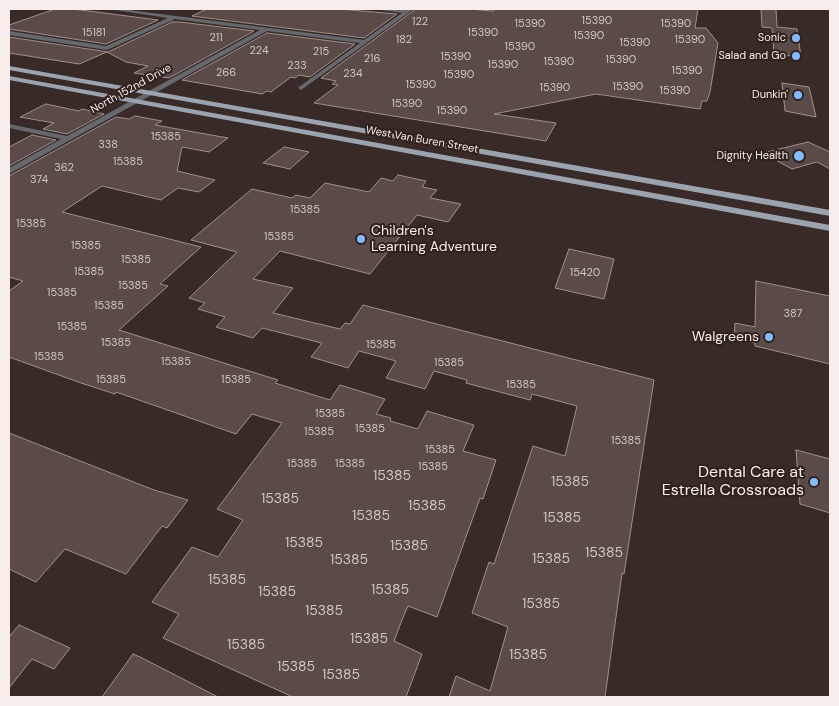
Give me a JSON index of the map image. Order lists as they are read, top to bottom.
{
  "streets": {
    "main road": ["West Van Buren Street"],
    "street": ["North 152nd Drive"]
  },
  "crossings": [
    ["North 152nd Drive", "West Van Buren Street"]
  ],
  "places": [
    "Sonic",
    "Salad and Go",
    "Dunkin'",
    "Dignity Health",
    "Children's Learning Adventure",
    "Walgreens",
    "Dental Care at Estrella Crossroads"
  ],
  "house_numbers": [
    "15390",
    "122",
    "15390",
    "15390",
    "15181",
    "15390",
    "15390",
    "211",
    "182",
    "15390",
    "15390",
    "15390",
    "224",
    "215",
    "15390",
    "216",
    "15390",
    "15390",
    "15390",
    "233",
    "15390",
    "266",
    "234",
    "15390",
    "15390",
    "15390",
    "15390",
    "15390",
    "15390",
    "15390",
    "15385",
    "338",
    "15385",
    "362",
    "374",
    "15385",
    "15385",
    "15385",
    "15385",
    "15385",
    "15385",
    "15420",
    "15385",
    "15385",
    "15385",
    "387",
    "15385",
    "15385",
    "15385",
    "15385",
    "15385",
    "15385",
    "15385",
    "15385",
    "15385",
    "15385",
    "15385",
    "15385",
    "15385",
    "15385",
    "15385",
    "15385",
    "15385",
    "15385",
    "15385",
    "15385",
    "15385",
    "15385",
    "15385",
    "15385",
    "15385",
    "15385",
    "15385",
    "15385",
    "15385",
    "15385",
    "15385",
    "15385",
    "15385",
    "15385",
    "15385",
    "15385",
    "15385",
    "15385"
  ]
}
